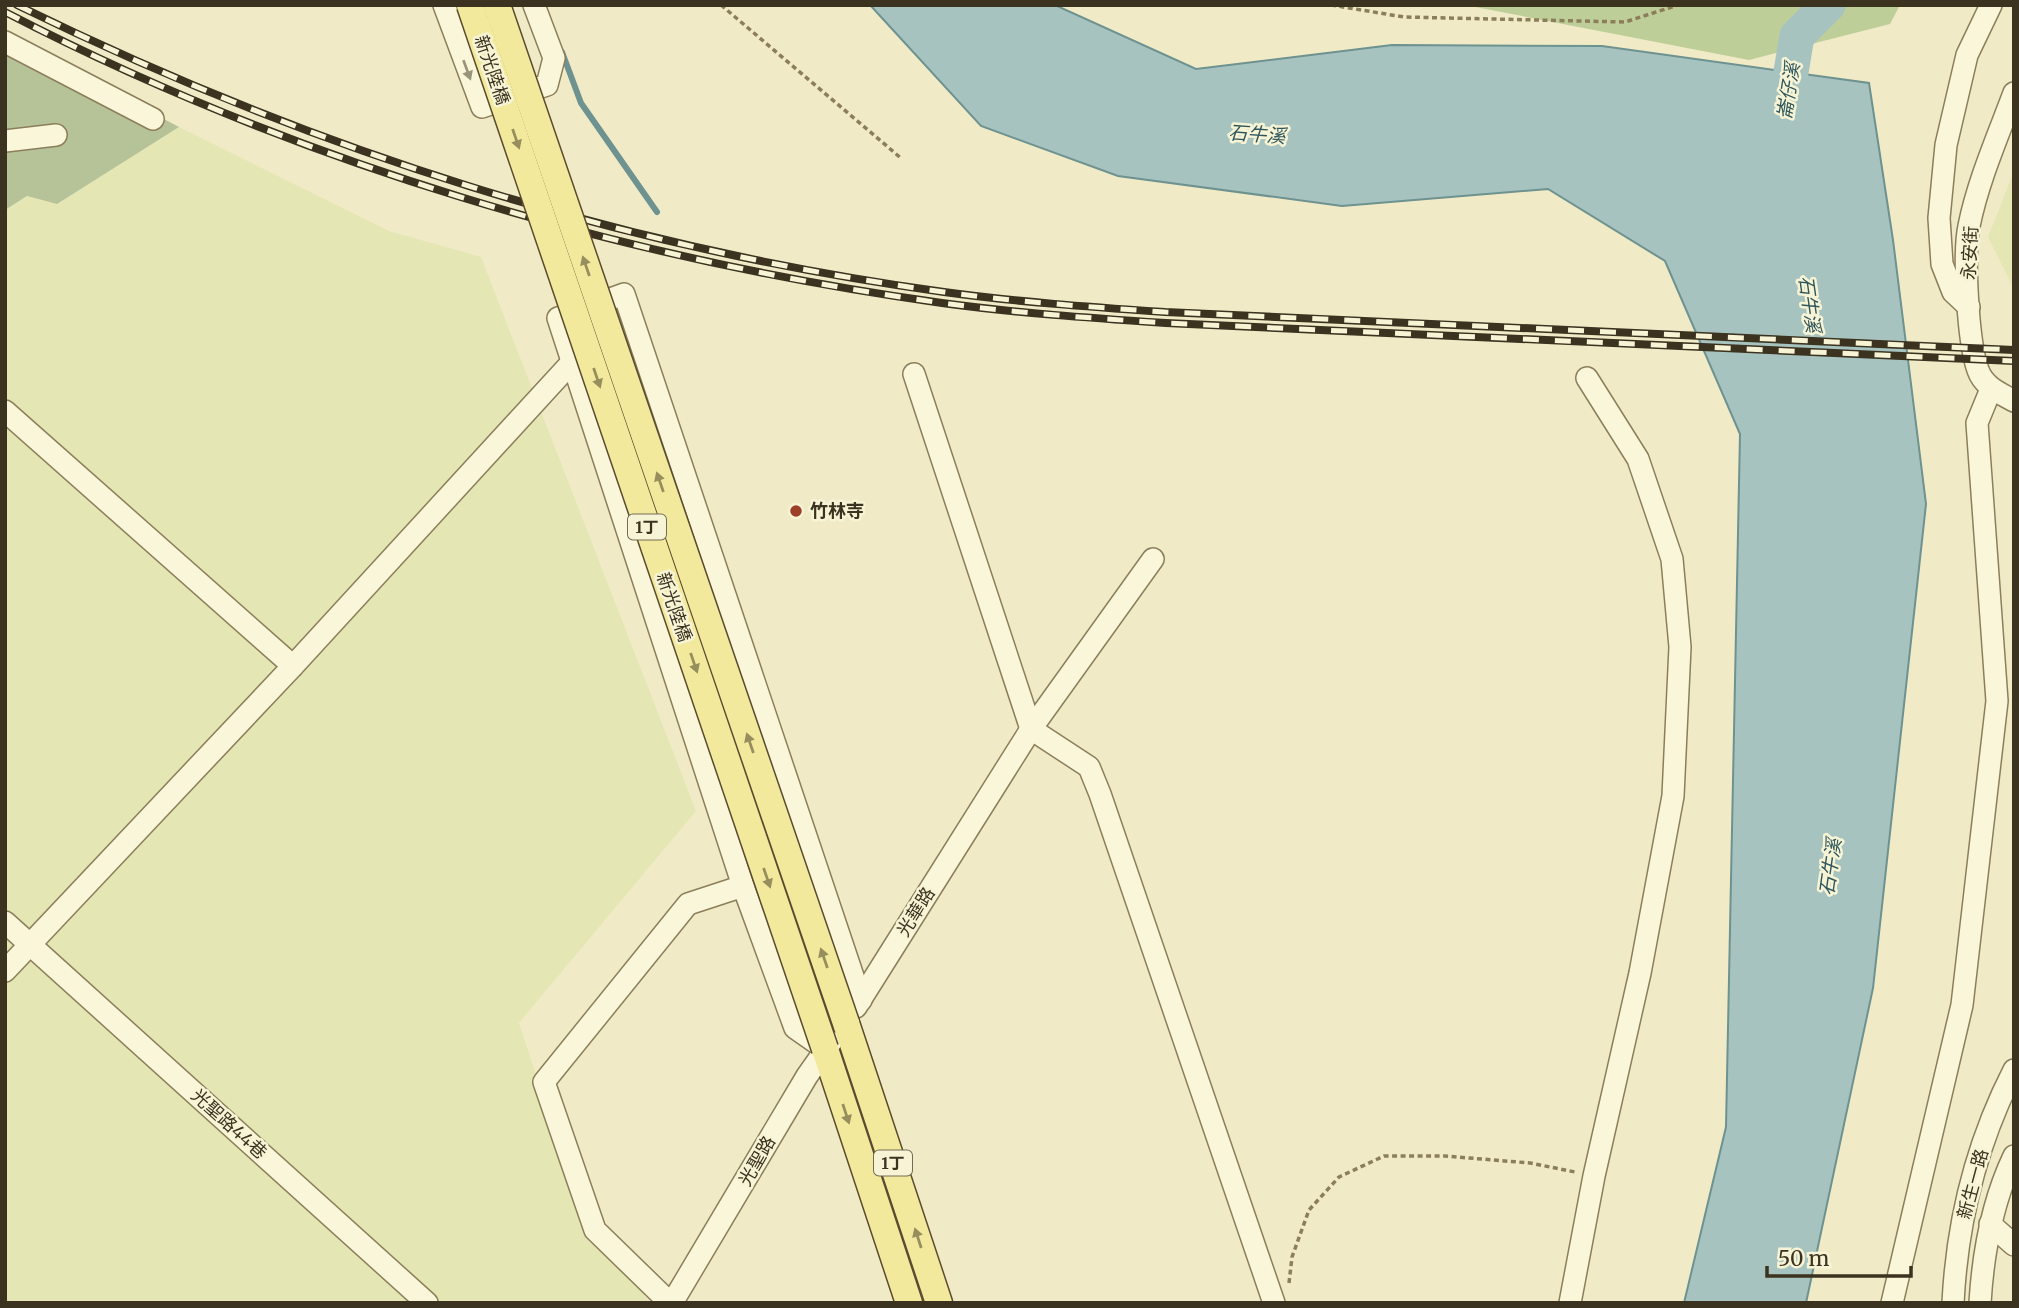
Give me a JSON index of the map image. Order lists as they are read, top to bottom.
{
  "streets": {
    "main road": ["新光陸橋", "1丁"],
    "street": [
      "永安街",
      "光華路",
      "光聖路44巷",
      "光聖路",
      "新生一路"
    ]
  },
  "crossings": [
    ["新光陸橋", "1丁"],
    ["新光陸橋", "光華路"],
    ["新光陸橋", "光聖路"],
    ["1丁", "光華路"],
    ["1丁", "光聖路"],
    ["光華路", "光聖路"]
  ],
  "water": ["崙仔溪", "石牛溪"],
  "places": ["竹林寺"],
  "scale_bar": "50 m"
}
